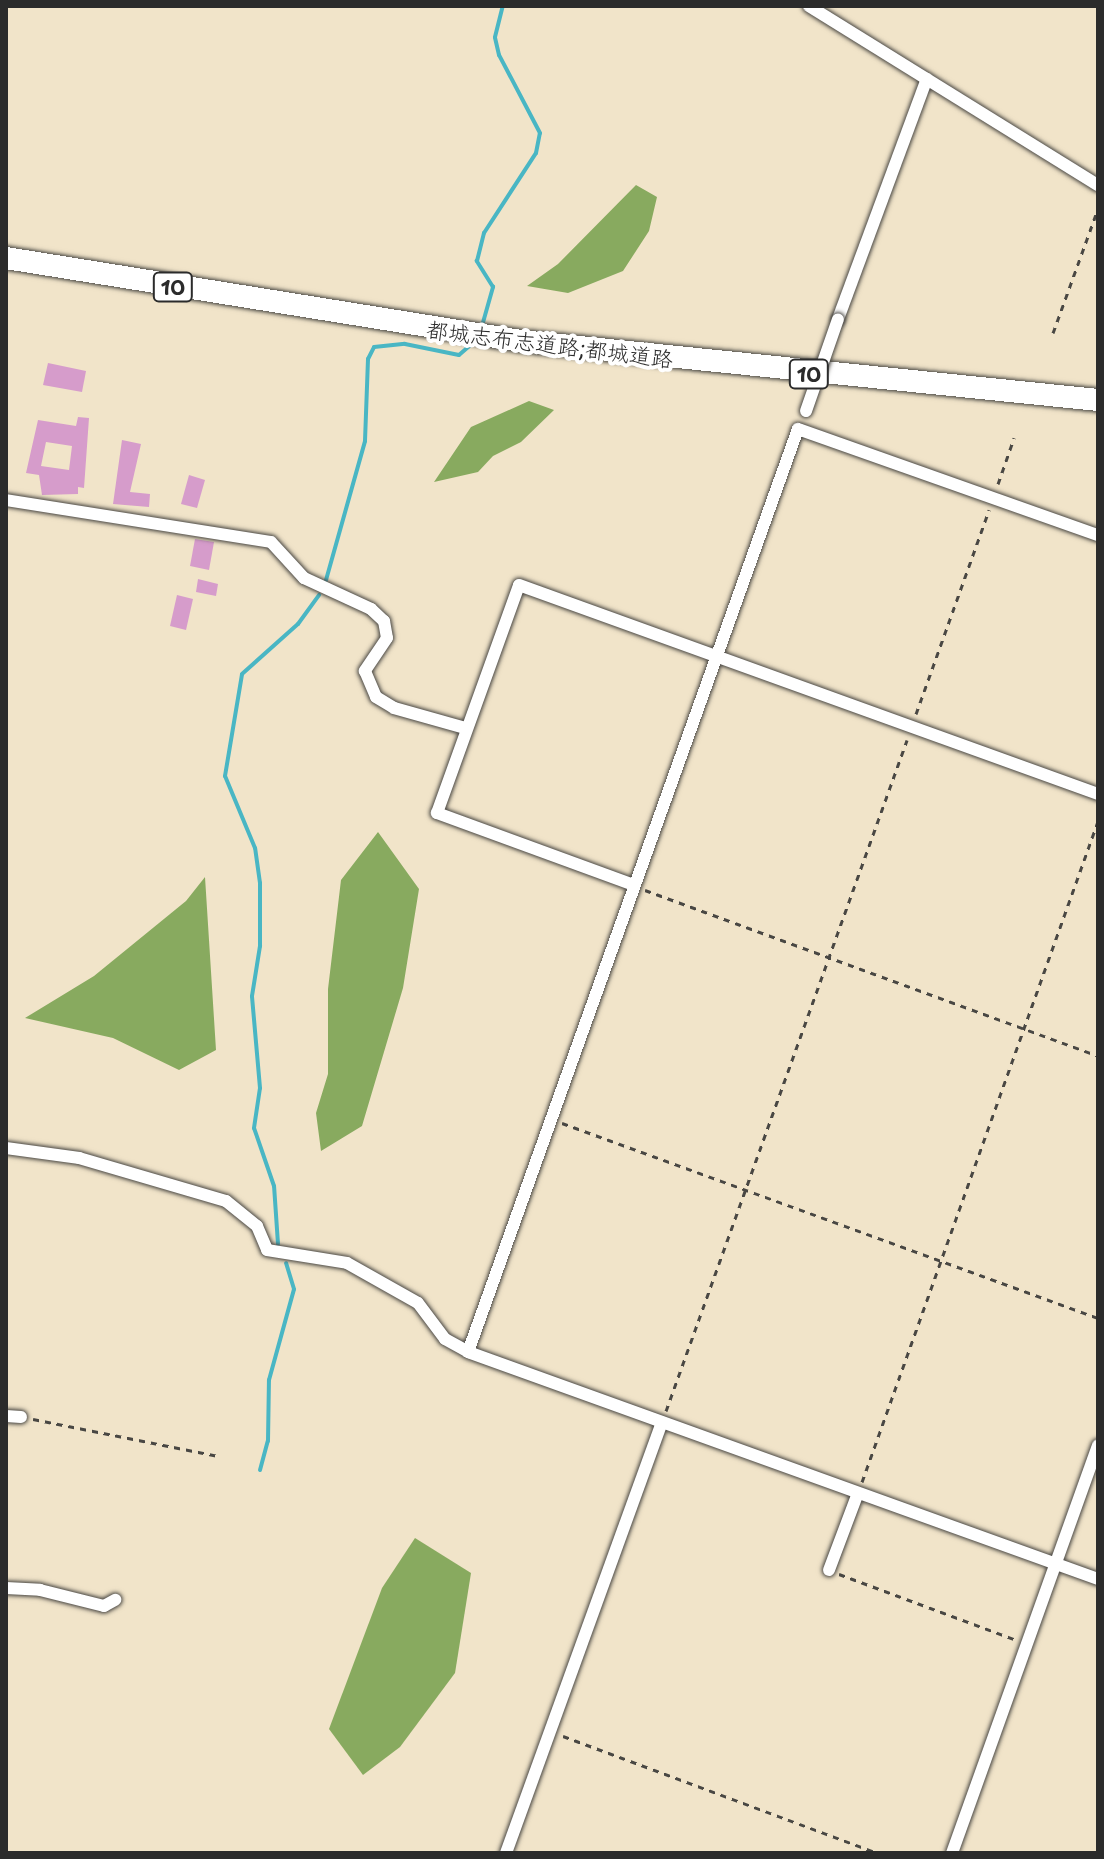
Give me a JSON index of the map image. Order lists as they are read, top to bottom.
{
  "streets": {
    "highway": ["10", "都城志布志道路;都城道路"]
  }
}
